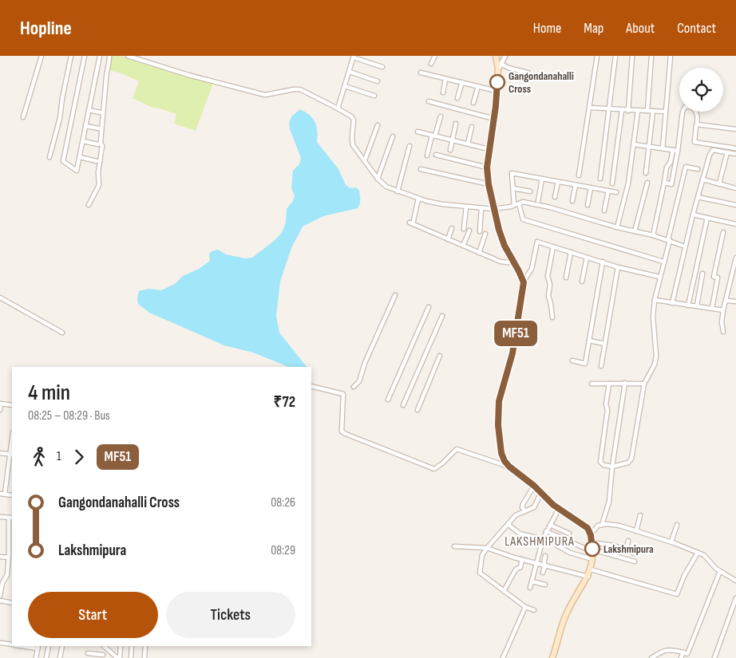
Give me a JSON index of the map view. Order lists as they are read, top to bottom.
{
  "districts": ["LAKSHMIPURA"],
  "places": ["Gangondanahalli Cross", "Lakshmipura"],
  "lines": ["bus line MF51"],
  "page": {
    "header": "Hopline",
    "nav": [
      "Home",
      "Map",
      "About",
      "Contact"
    ],
    "on_map": "MF51",
    "heading": ["4 min", "08:25 – 08:29 · Bus", "₹72"],
    "legs": ["1", "MF51"],
    "list": [
      {
        "name": "Gangondanahalli Cross",
        "value": "08:26"
      },
      {
        "name": "Lakshmipura",
        "value": "08:29"
      }
    ],
    "buttons": ["Start", "Tickets"]
  }
}
